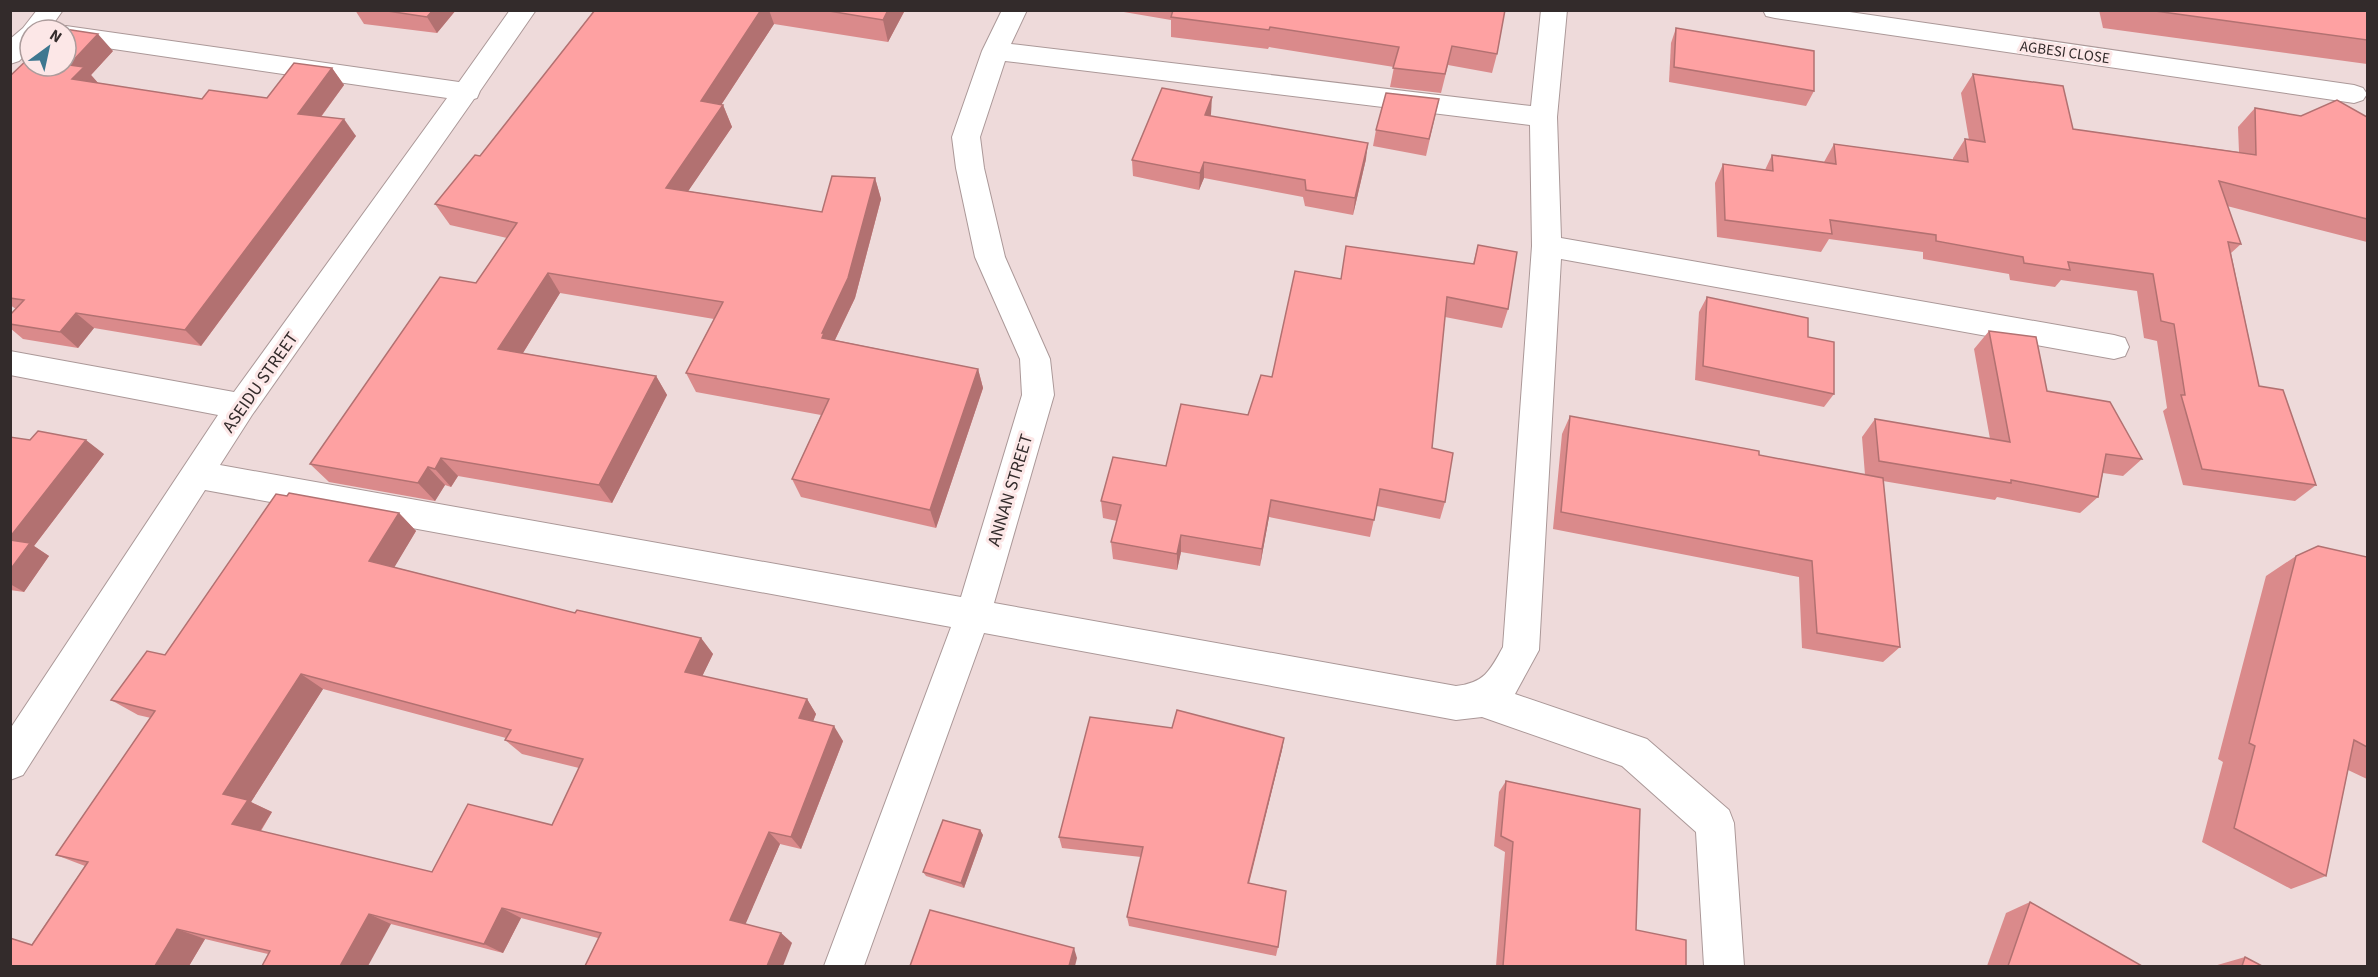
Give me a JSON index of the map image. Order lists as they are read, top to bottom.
{
  "streets": {
    "street": ["AGBESI CLOSE", "ASEIDU STREET", "ANNAN STREET"]
  },
  "north": "top right"
}
